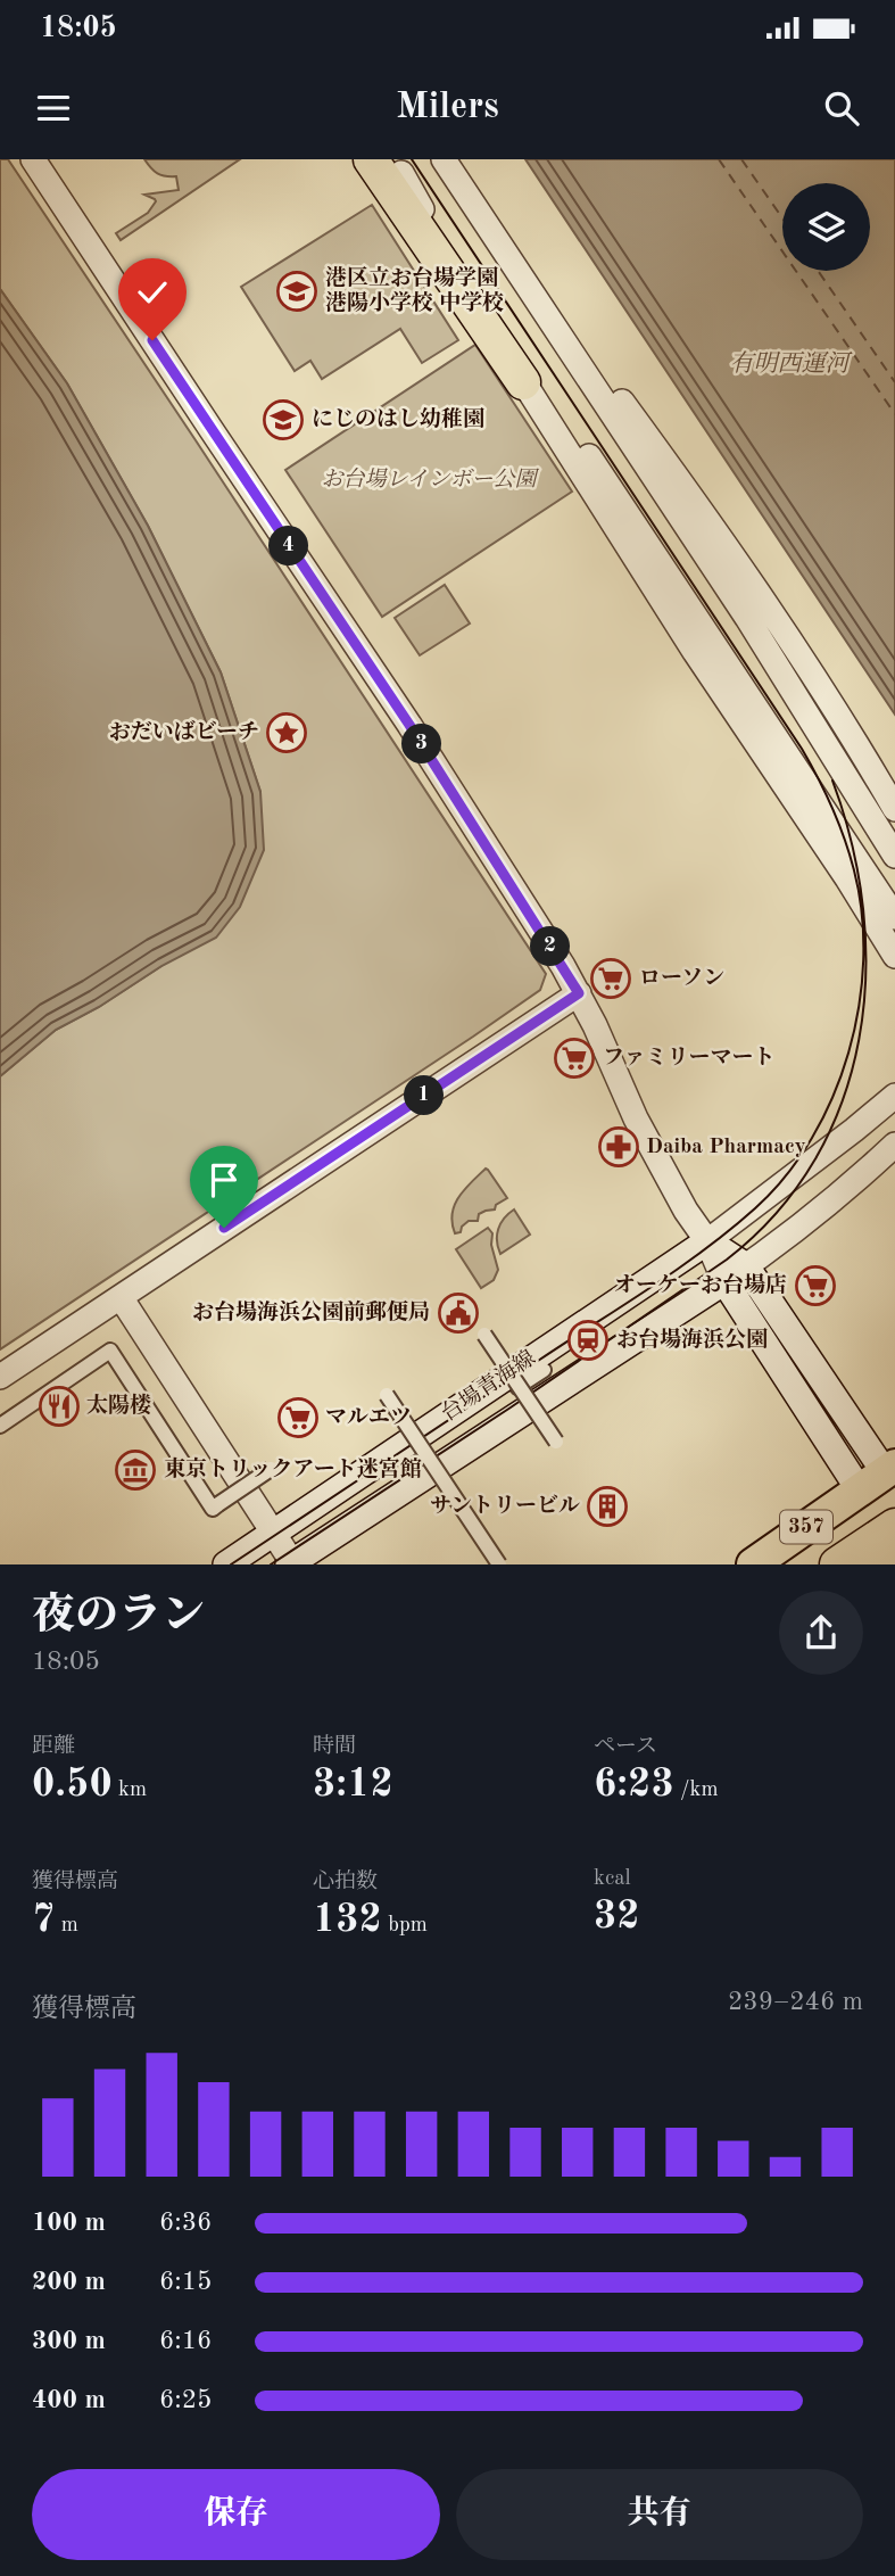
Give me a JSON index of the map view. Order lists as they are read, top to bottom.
{
  "streets": {
    "highway": ["357"],
    "main road": ["台場青海線"]
  },
  "water": ["有明西運河"],
  "parks": ["お台場レインボー公園"],
  "places": {
    "school or university": ["港区立お台場学園 港陽小学校 中学校", "にじのはし幼稚園"],
    "place": ["おだいばビーチ"],
    "supermarket": [
      "ローソン",
      "ファミリーマート",
      "オーケーお台場店",
      "マルエツ"
    ],
    "pharmacy": ["Daiba Pharmacy"],
    "public building": ["お台場海浜公園前郵便局"],
    "station": ["お台場海浜公園"],
    "restaurant": ["太陽楼"],
    "museum": ["東京トリックアート迷宮館"],
    "building": ["サントリービル"]
  },
  "page": {
    "status": "18:05",
    "header": "Milers",
    "pins": [
      "4",
      "3",
      "2",
      "1"
    ],
    "heading": ["夜のラン", "18:05"],
    "stats": [
      ["距離", "0.50 km"],
      ["時間", "3:12"],
      ["ペース", "6:23 /km"],
      ["獲得標高", "7 m"],
      ["心拍数", "132 bpm"],
      ["kcal", "32"]
    ],
    "chart": ["獲得標高", "239–246 m"],
    "list": [
      {
        "name": "100 m",
        "note": "6:36"
      },
      {
        "name": "200 m",
        "note": "6:15"
      },
      {
        "name": "300 m",
        "note": "6:16"
      },
      {
        "name": "400 m",
        "note": "6:25"
      }
    ],
    "buttons": ["保存", "共有"]
  }
}
